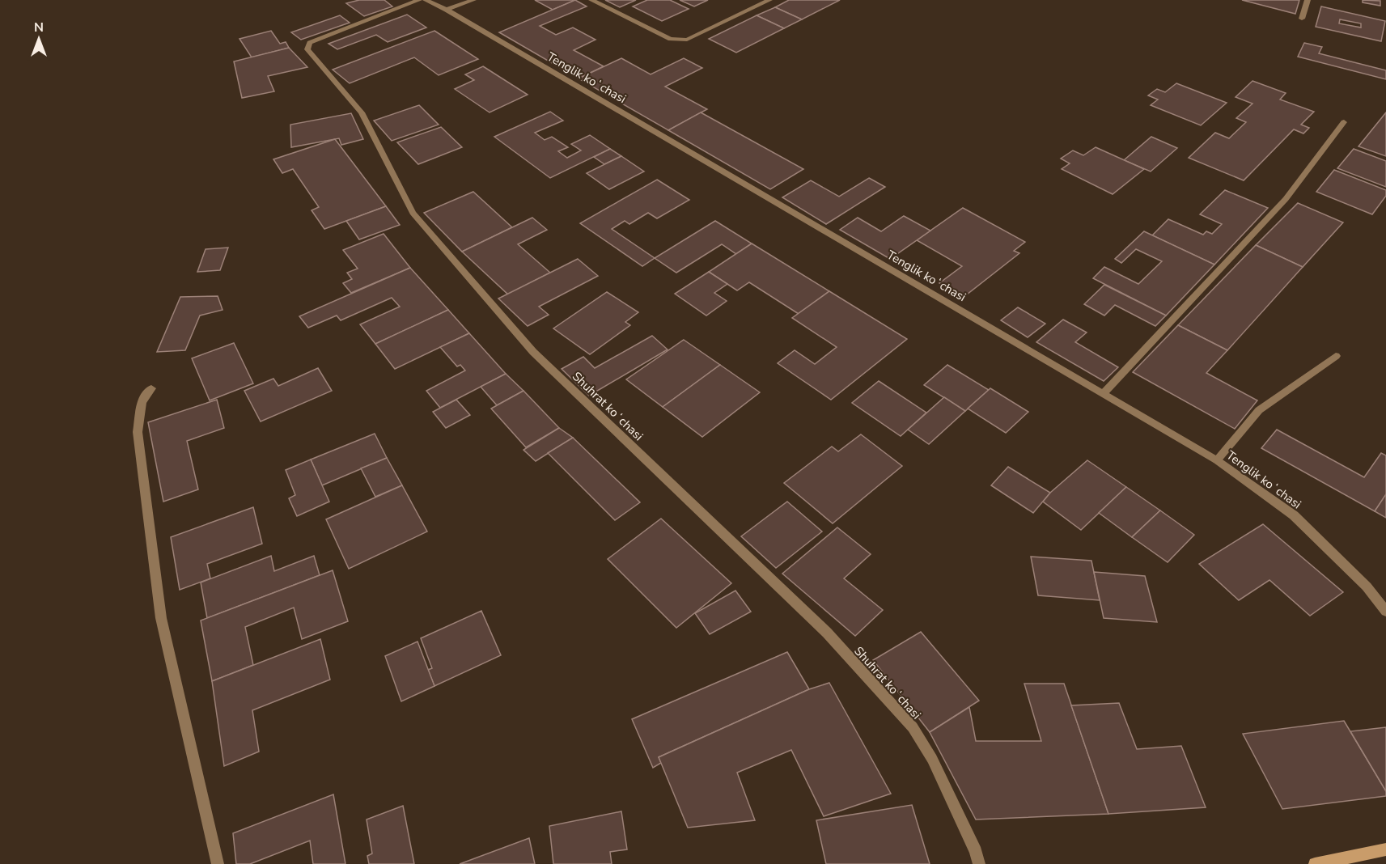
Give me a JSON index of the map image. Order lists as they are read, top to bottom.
{
  "streets": {
    "street": ["Tenglik koʻchasi", "Shuhrat koʻchasi"]
  },
  "north": "top"
}
